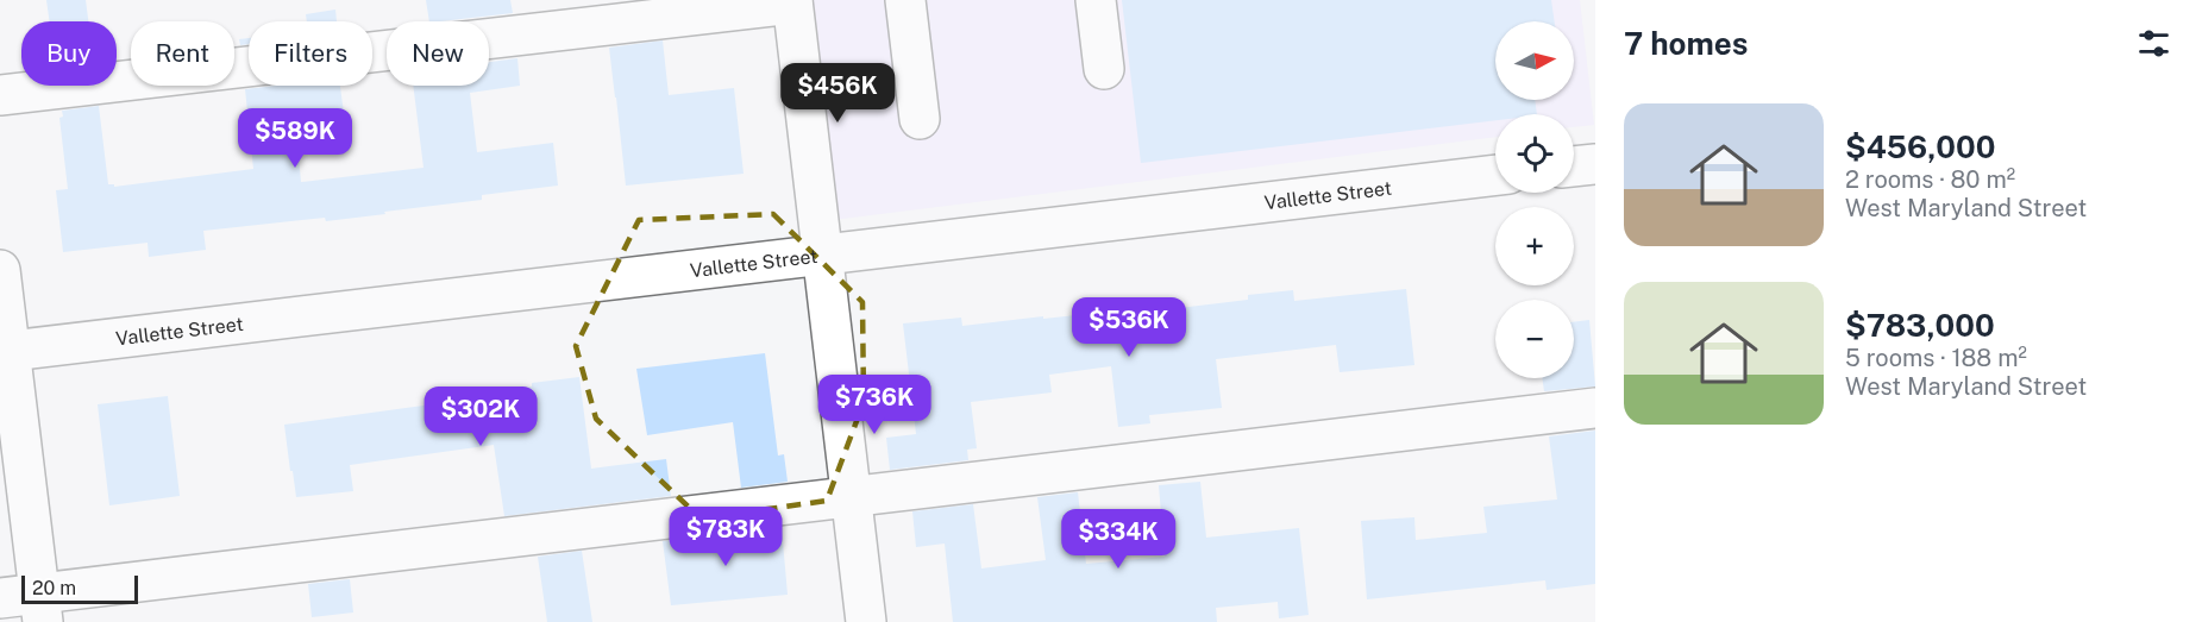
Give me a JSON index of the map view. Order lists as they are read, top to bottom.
{
  "streets": {
    "street": ["Vallette Street"]
  },
  "scale_bar": "20 m",
  "north": "right",
  "page": {
    "heading": "7 homes",
    "map_buttons": ["+", "−"],
    "chip": [
      "Buy",
      "Rent",
      "Filters",
      "New"
    ],
    "price": [
      "$456K",
      "$589K",
      "$536K",
      "$736K",
      "$302K",
      "$783K",
      "$334K"
    ],
    "list": [
      {
        "name": "$456,000",
        "note": "2 rooms · 80 m² · West Maryland Street"
      },
      {
        "name": "$783,000",
        "note": "5 rooms · 188 m² · West Maryland Street"
      }
    ],
    "scale": "20 m"
  }
}
